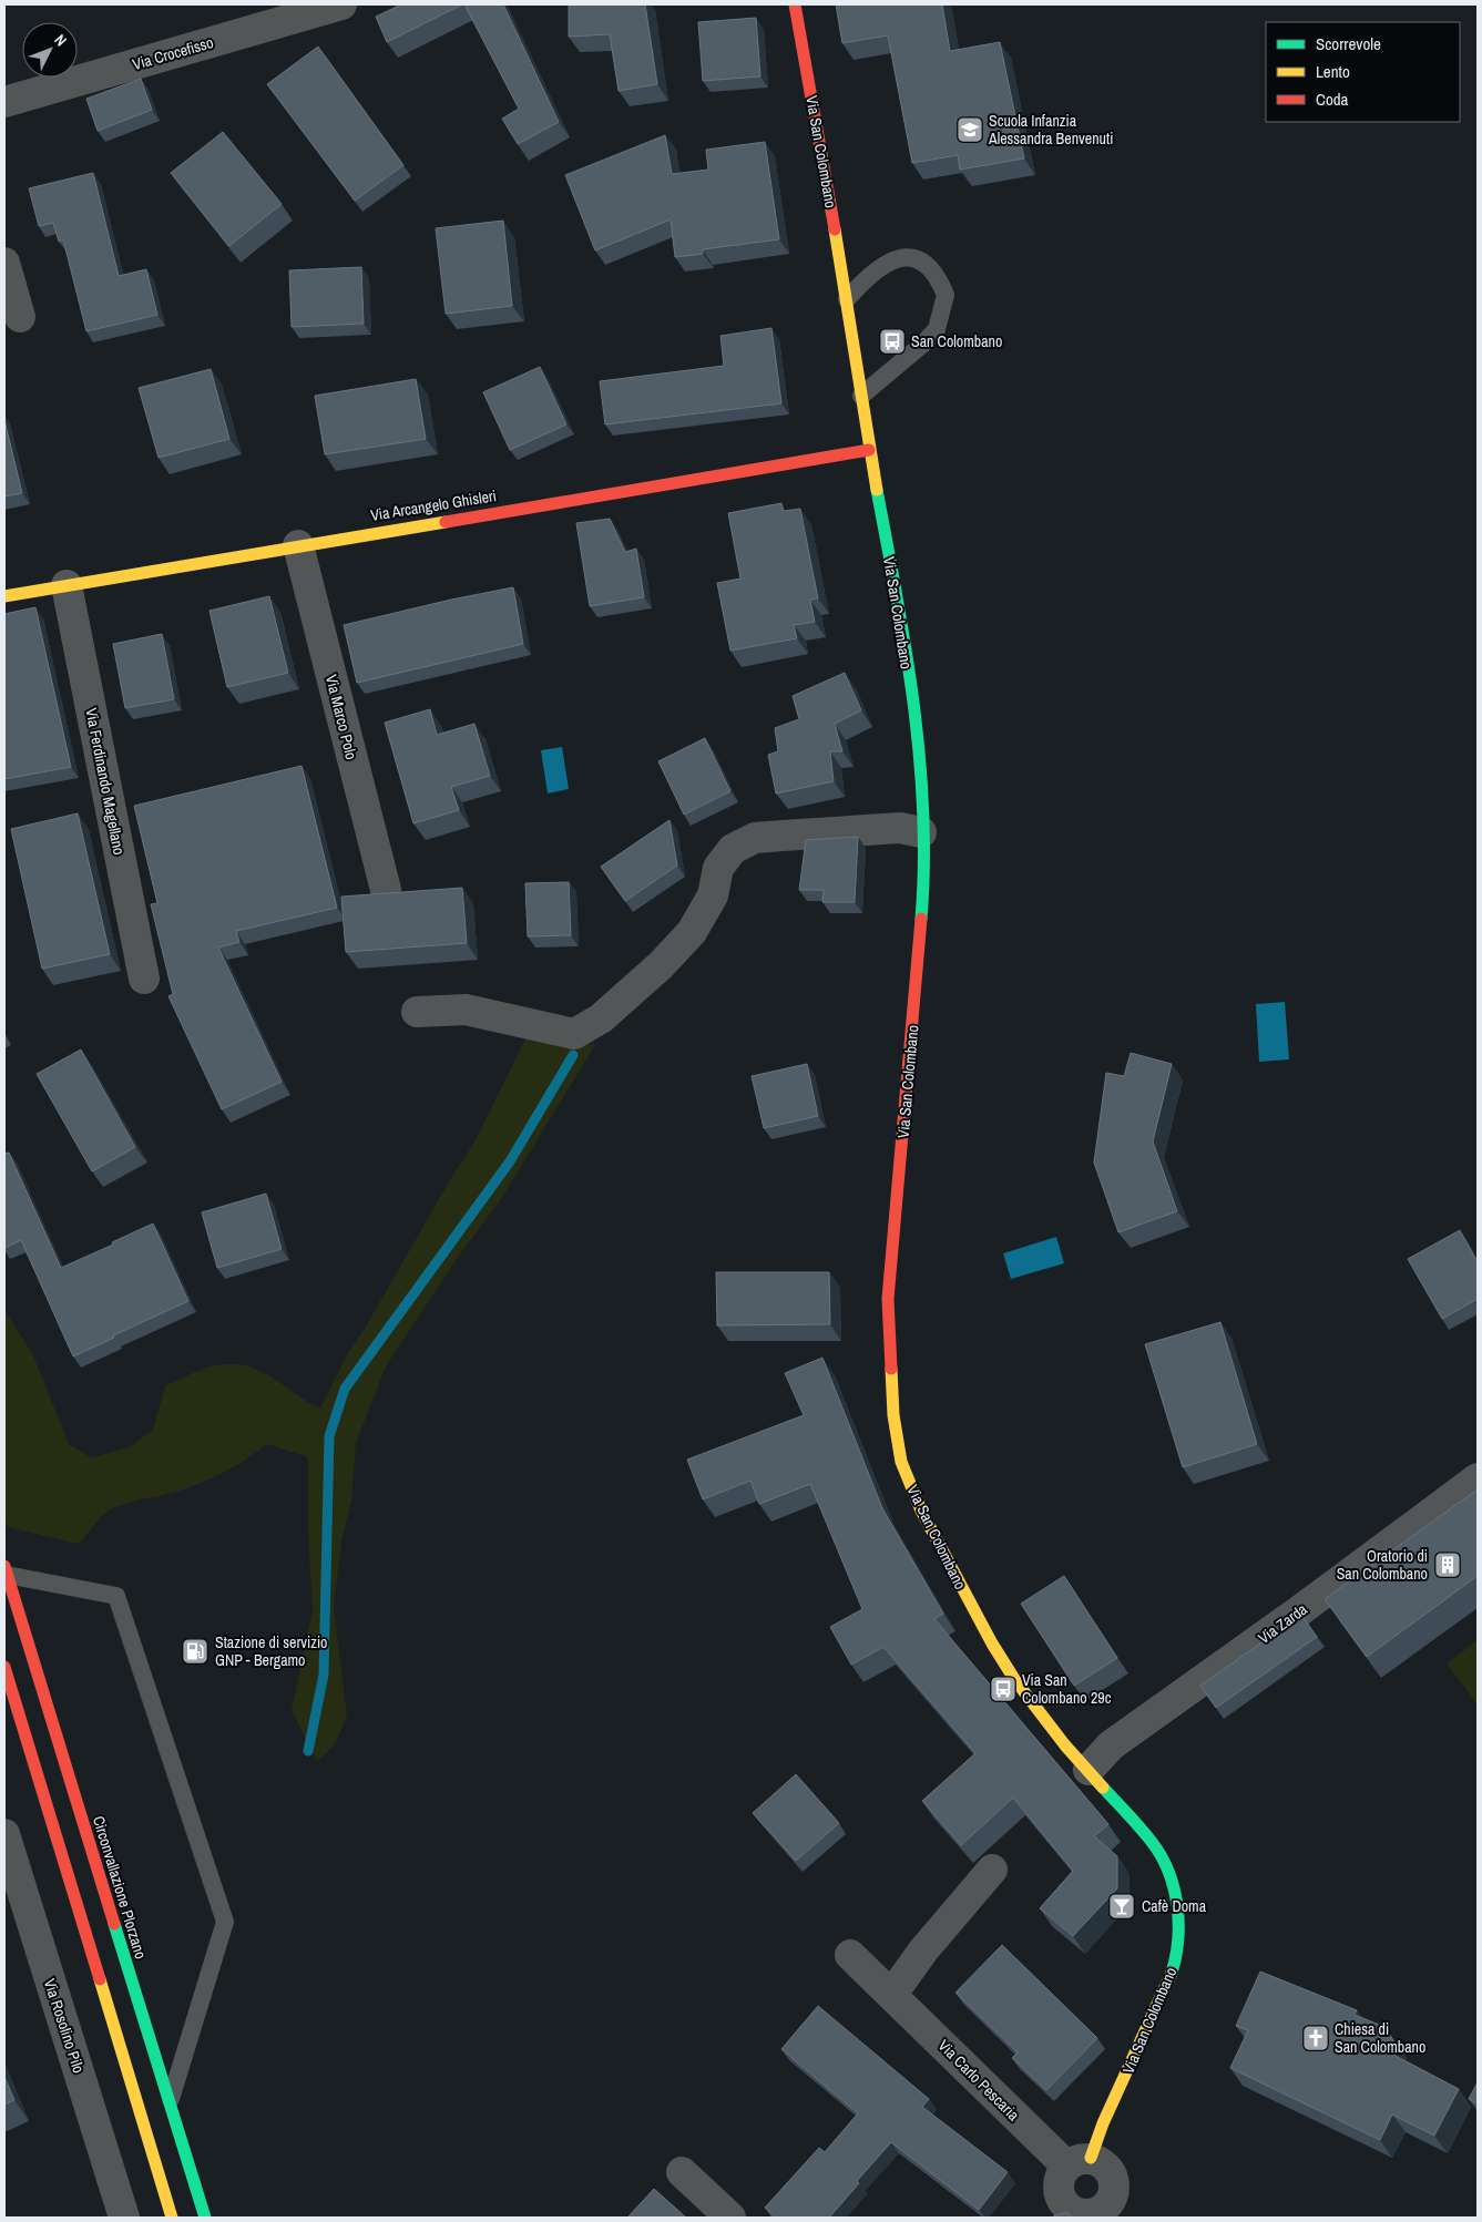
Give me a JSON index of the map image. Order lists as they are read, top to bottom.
{
  "streets": {
    "main road": ["Via San Colombano", "Via Arcangelo Ghisleri", "Circonvallazione Plorzano"],
    "street": [
      "Via Crocefisso",
      "Via Marco Polo",
      "Via Ferdinando Magellano",
      "Via Zarda",
      "Via Rosolino Pilo",
      "Via Carlo Pescaria"
    ]
  },
  "crossings": [
    ["Via San Colombano", "Via Arcangelo Ghisleri"],
    ["Via San Colombano", "Via Zarda"],
    ["Via San Colombano", "Via Carlo Pescaria"],
    ["Via Arcangelo Ghisleri", "Via Marco Polo"],
    ["Via Arcangelo Ghisleri", "Via Ferdinando Magellano"]
  ],
  "places": {
    "school or university": ["Scuola Infanzia Alessandra Benvenuti"],
    "bus stop": ["San Colombano", "Via San Colombano 29c"],
    "building": ["Oratorio di San Colombano"],
    "fuel station": ["Stazione di servizio GNP - Bergamo"],
    "bar": ["Cafè Doma"],
    "church": ["Chiesa di San Colombano"]
  },
  "legend": ["Scorrevole", "Lento", "Coda"],
  "north": "top right"
}
